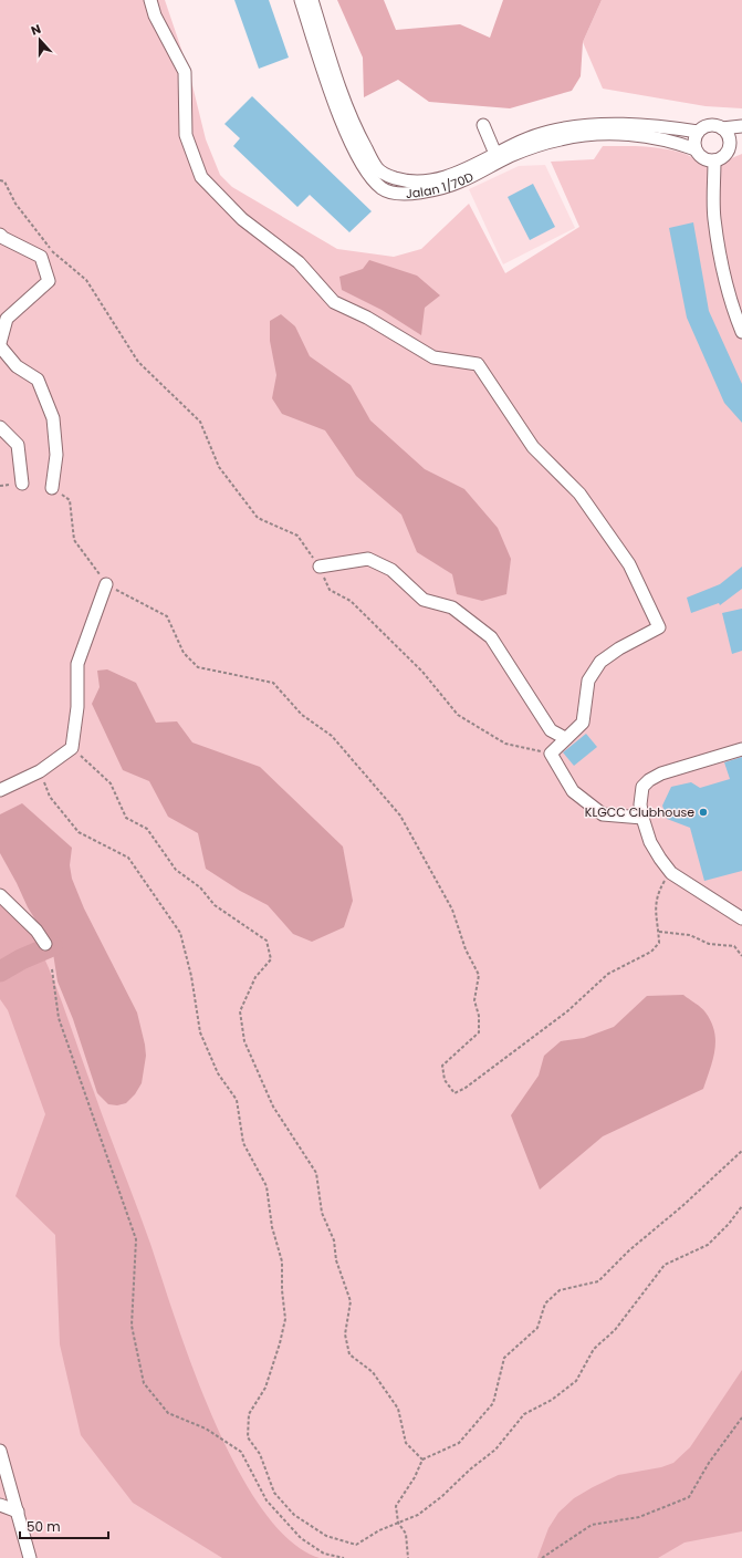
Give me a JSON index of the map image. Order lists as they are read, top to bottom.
{
  "streets": {
    "street": ["Jalan 1/70D"]
  },
  "places": ["KLGCC Clubhouse"],
  "scale_bar": "50 m",
  "north": "top"
}
